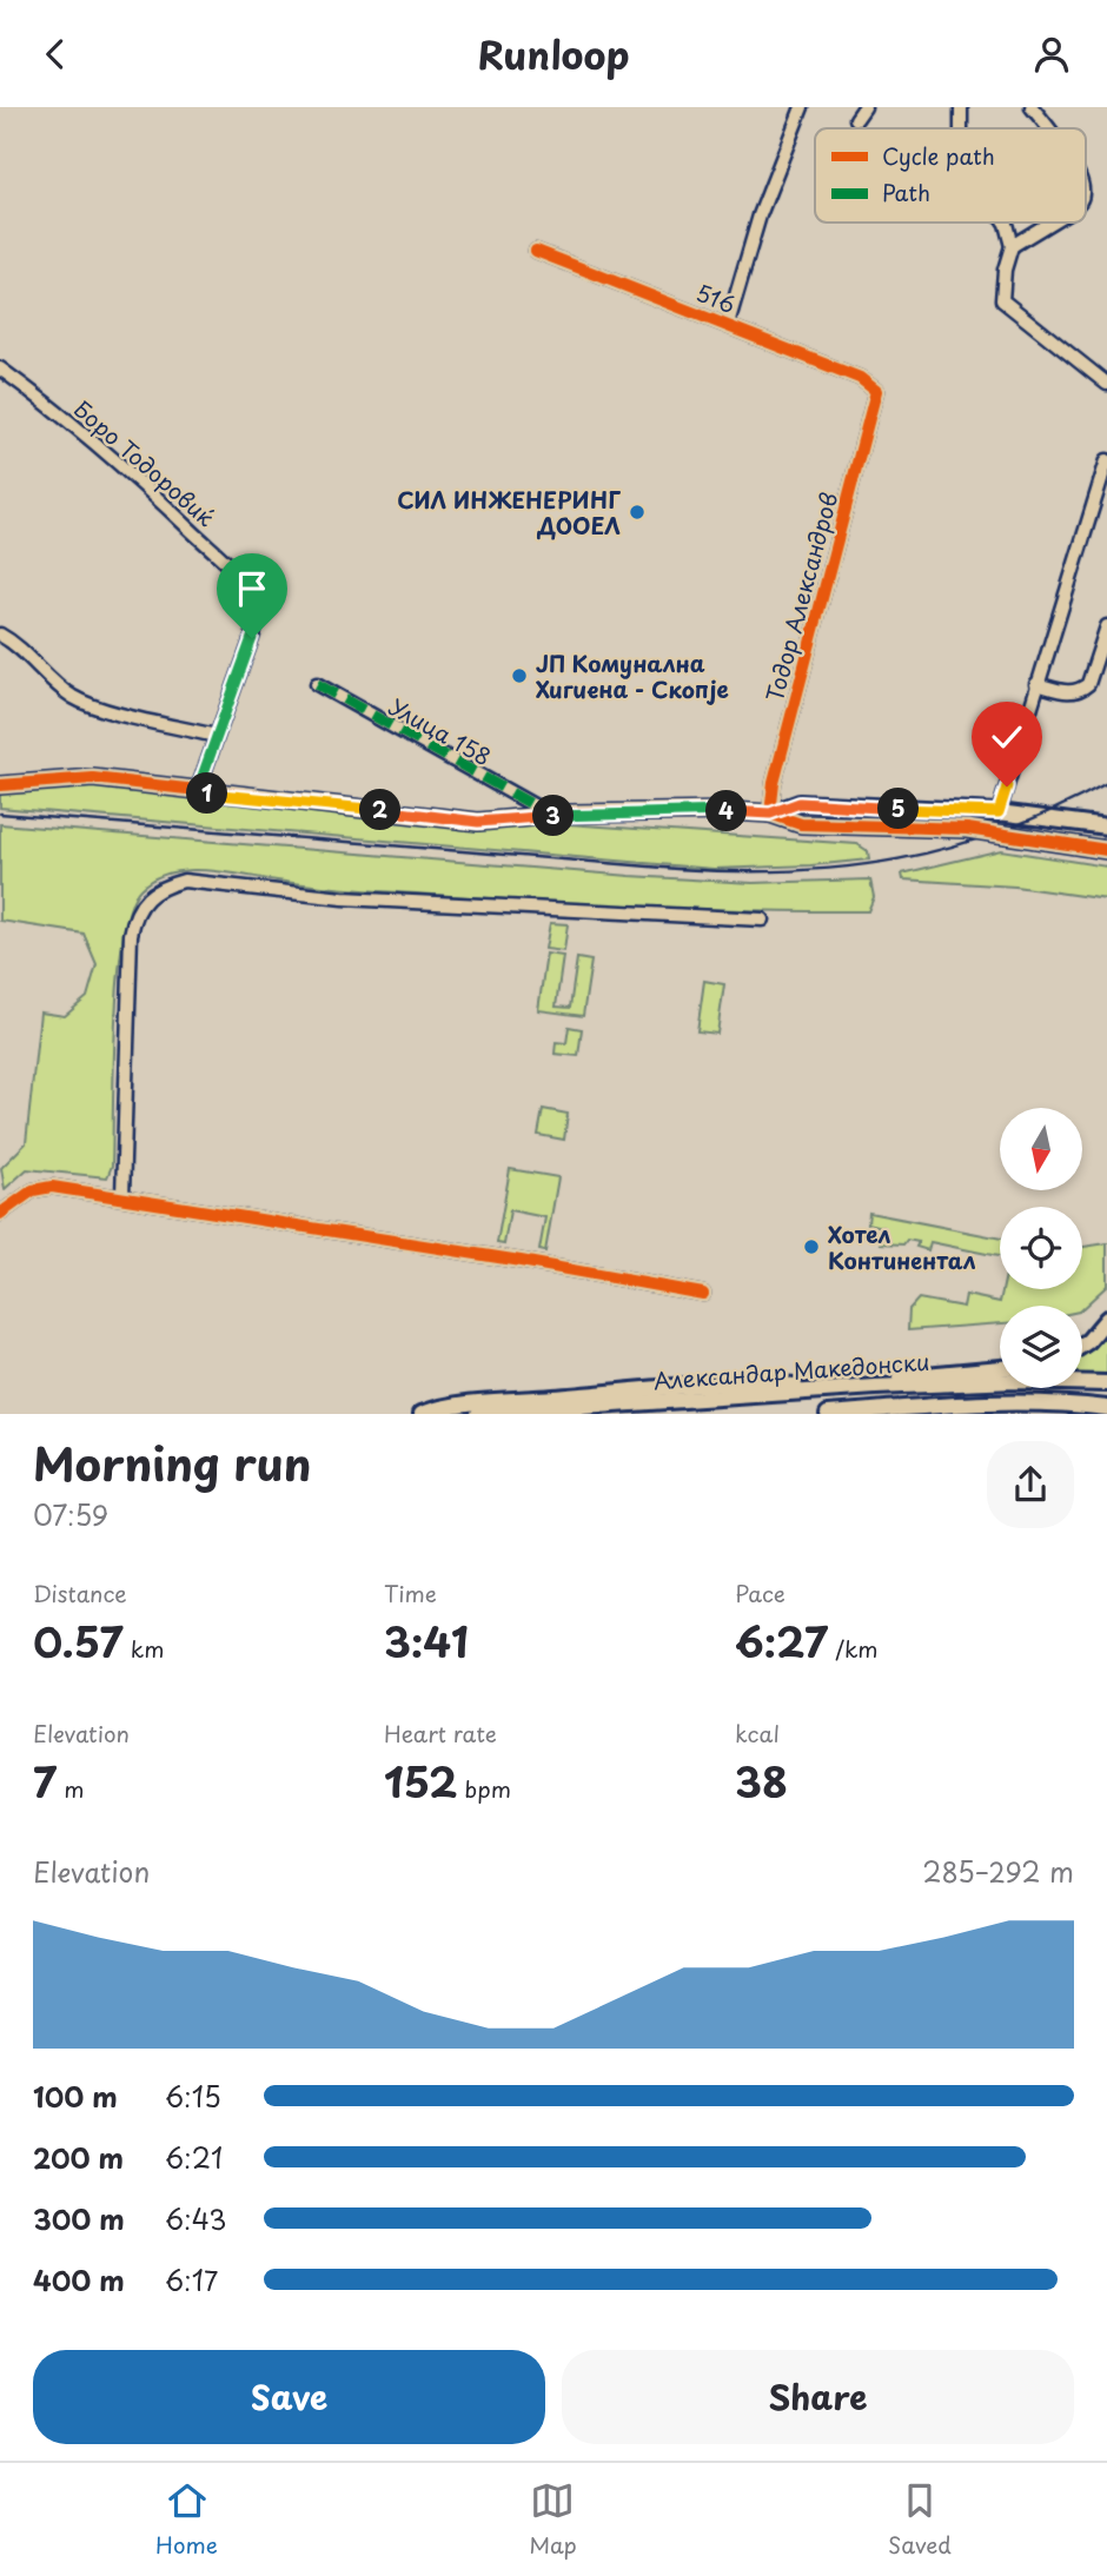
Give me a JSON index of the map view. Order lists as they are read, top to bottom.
{
  "streets": {
    "street": [
      "516",
      "Боро Тодоровиќ",
      "Тодор Александров",
      "Улица 158",
      "Александар Македонски"
    ]
  },
  "crossings": [
    ["516", "Тодор Александров"]
  ],
  "places": ["СИЛ ИНЖЕНЕРИНГ ДООЕЛ", "ЈП Комунална Хигиена - Скопје", "Хотел Континентал"],
  "legend": ["Cycle path", "Path"],
  "north": "bottom",
  "page": {
    "header": "Runloop",
    "pins": [
      "1",
      "5",
      "2",
      "4",
      "3"
    ],
    "heading": ["Morning run", "07:59"],
    "stats": [
      ["Distance", "0.57 km"],
      ["Time", "3:41"],
      ["Pace", "6:27 /km"],
      ["Elevation", "7 m"],
      ["Heart rate", "152 bpm"],
      ["kcal", "38"]
    ],
    "chart": ["Elevation", "285–292 m"],
    "list": [
      {
        "name": "100 m",
        "note": "6:15"
      },
      {
        "name": "200 m",
        "note": "6:21"
      },
      {
        "name": "300 m",
        "note": "6:43"
      },
      {
        "name": "400 m",
        "note": "6:17"
      }
    ],
    "buttons": ["Save", "Share"],
    "tabs": ["Home", "Map", "Saved"]
  }
}
